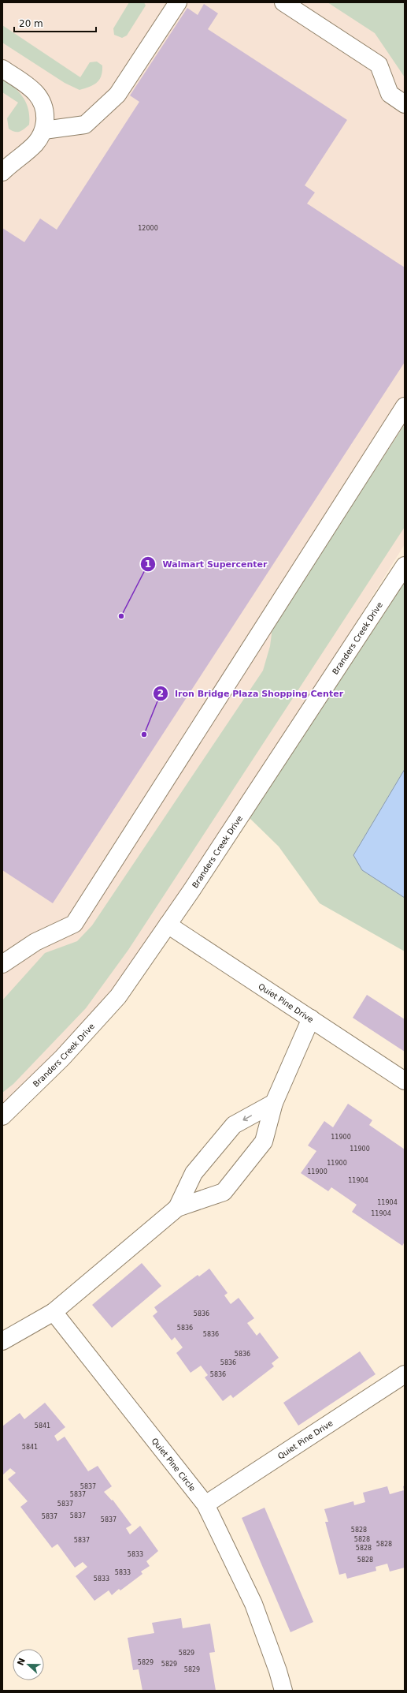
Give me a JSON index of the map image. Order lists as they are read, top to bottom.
{
  "streets": {
    "street": ["Branders Creek Drive", "Quiet Pine Drive", "Quiet Pine Circle"]
  },
  "crossings": [
    ["Branders Creek Drive", "Quiet Pine Drive"],
    ["Quiet Pine Drive", "Quiet Pine Circle"]
  ],
  "places": ["Walmart Supercenter", "Iron Bridge Plaza Shopping Center"],
  "house_numbers": [
    "12000",
    "11900",
    "11900",
    "11900",
    "11900",
    "11904",
    "11904",
    "11904",
    "5836",
    "5836",
    "5836",
    "5836",
    "5836",
    "5836",
    "5841",
    "5841",
    "5837",
    "5837",
    "5837",
    "5837",
    "5837",
    "5837",
    "5828",
    "5828",
    "5837",
    "5828",
    "5828",
    "5833",
    "5828",
    "5833",
    "5833",
    "5829",
    "5829",
    "5829",
    "5829"
  ],
  "scale_bar": "20 m",
  "north": "left"
}
